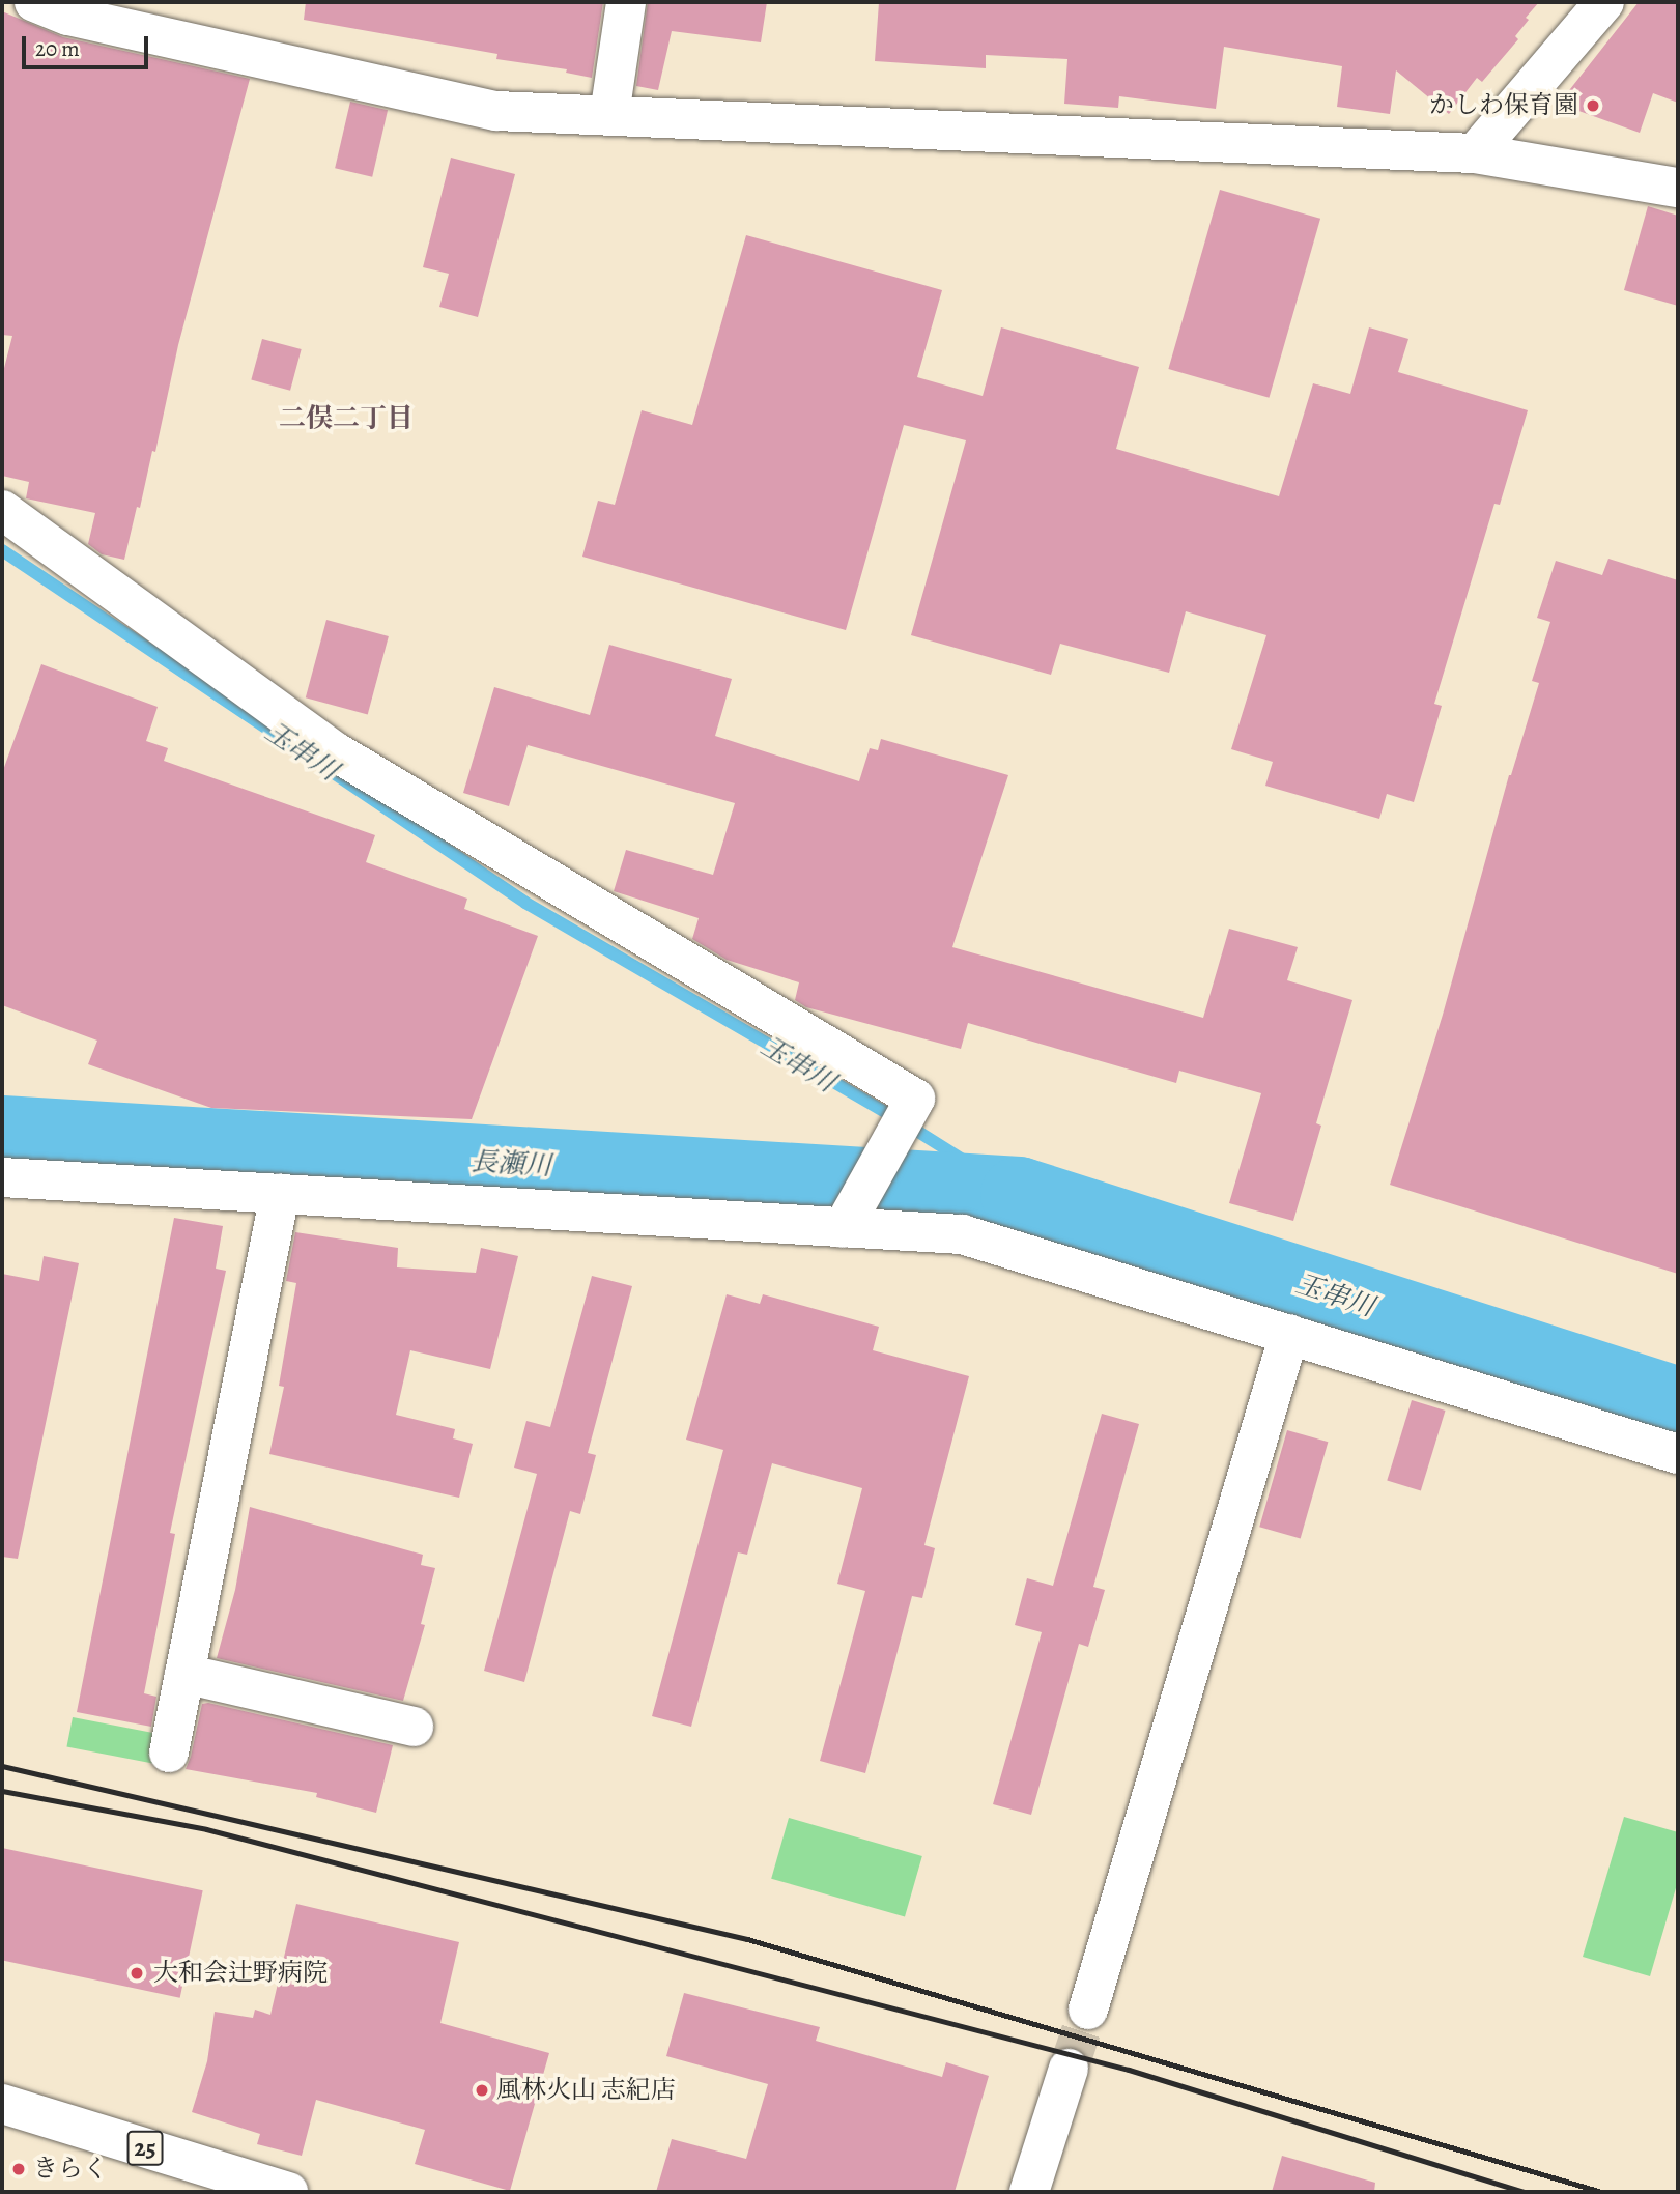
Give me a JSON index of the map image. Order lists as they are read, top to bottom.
{
  "streets": {
    "main road": ["25"]
  },
  "districts": ["二俣二丁目"],
  "water": ["玉串川", "長瀬川"],
  "places": [
    "かしわ保育園",
    "大和会辻野病院",
    "風林火山 志紀店",
    "きらく"
  ],
  "scale_bar": "20 m"
}
